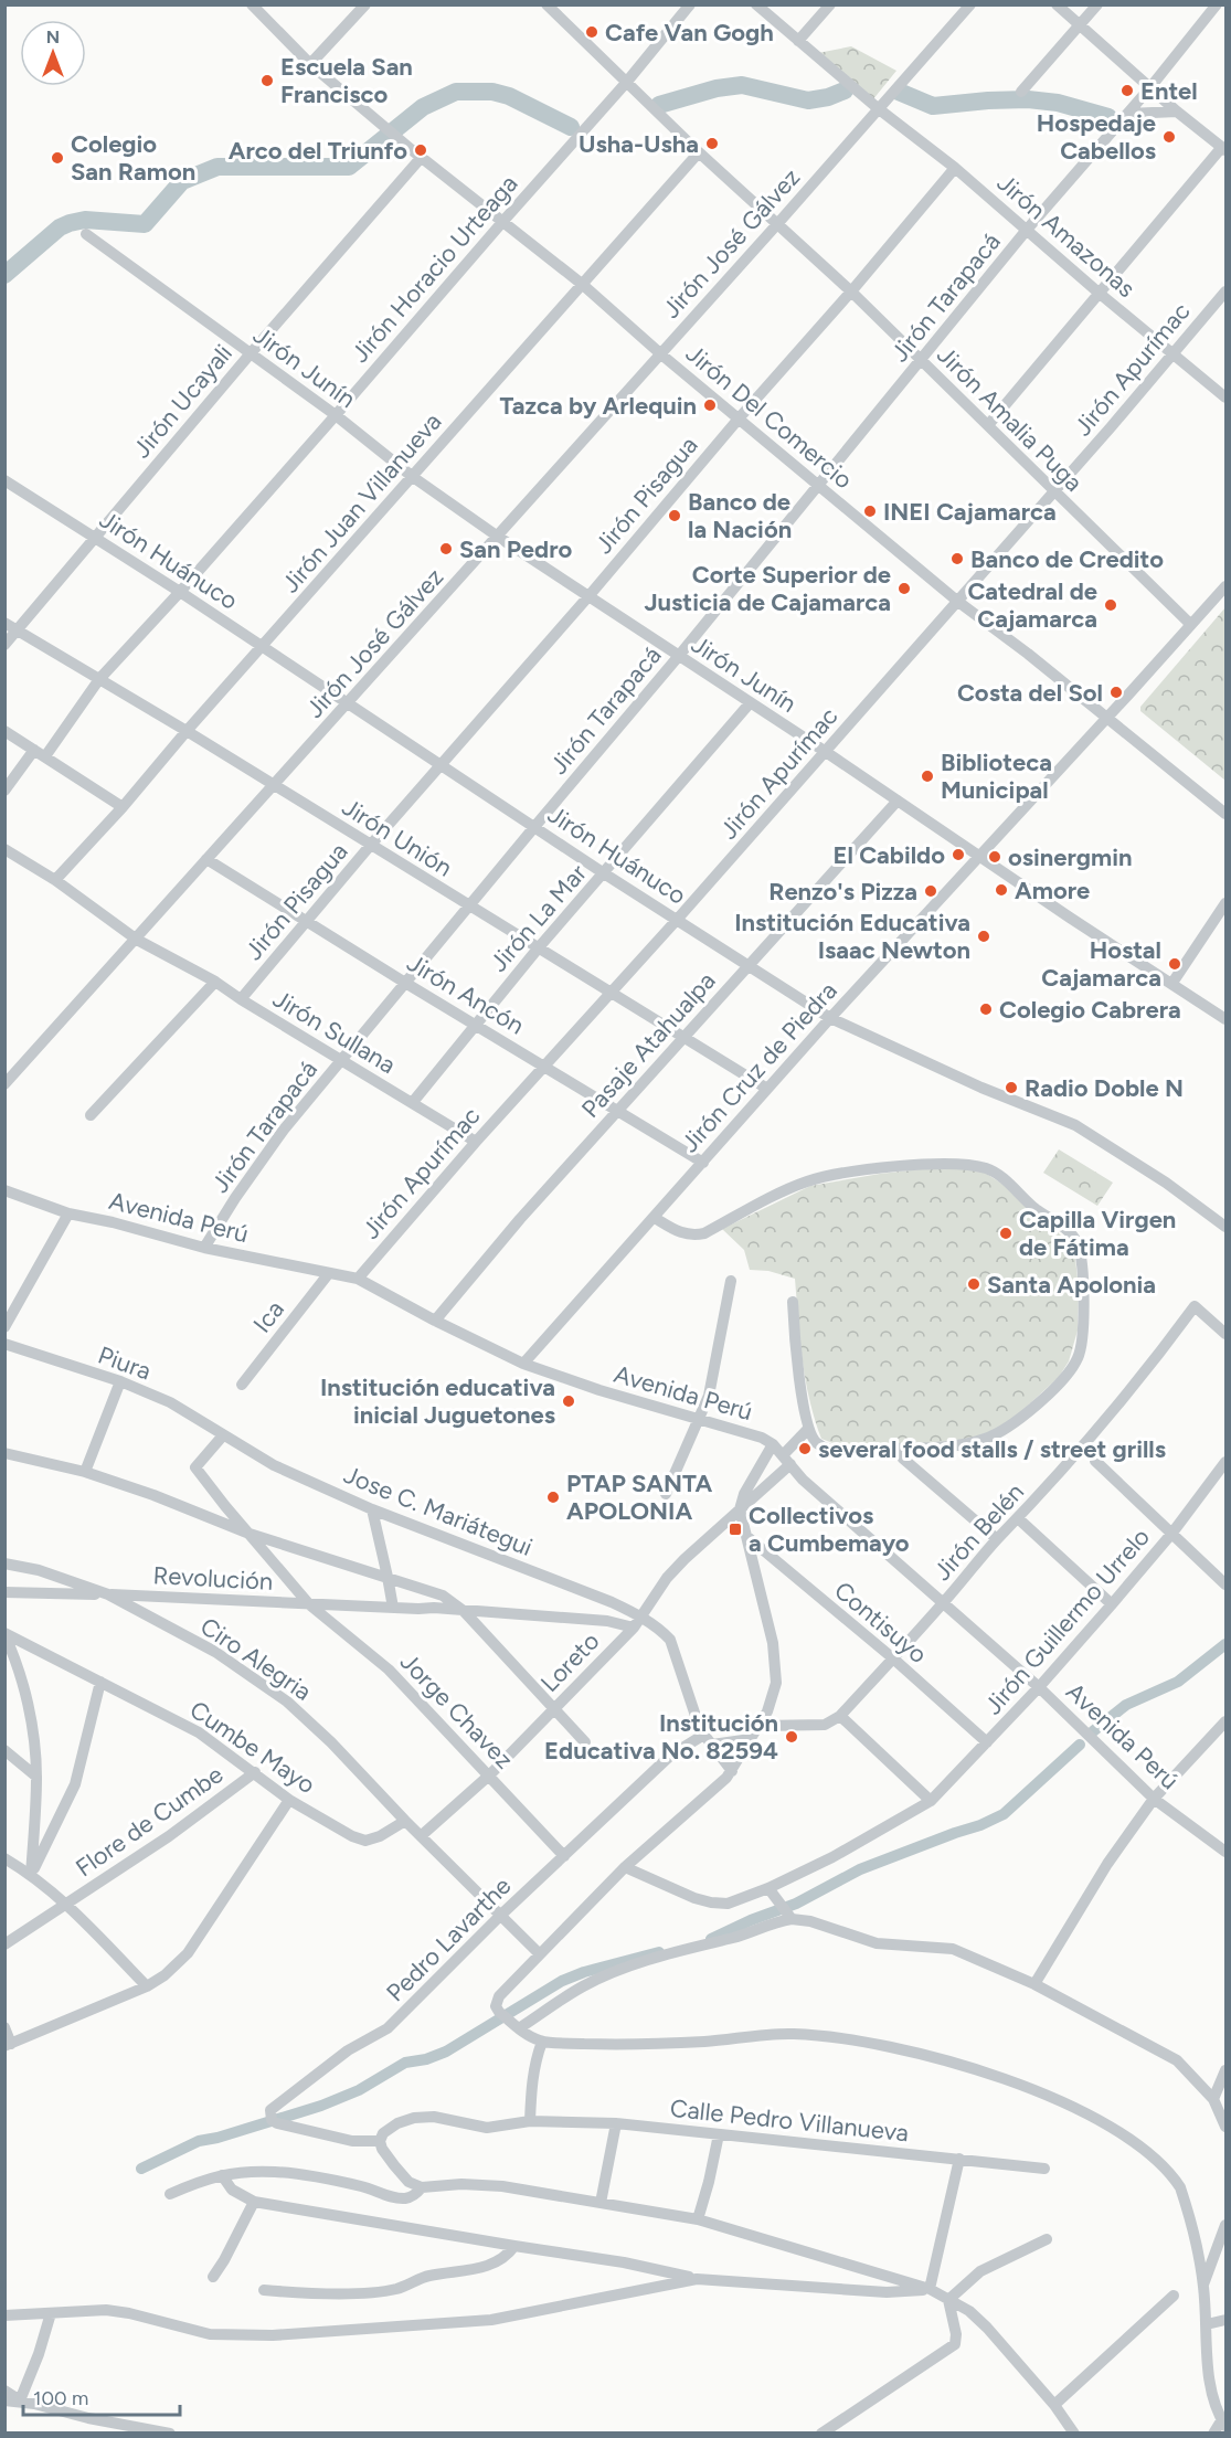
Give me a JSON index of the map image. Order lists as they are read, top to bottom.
{
  "streets": {
    "street": [
      "Jirón Amazonas",
      "Jirón José Gálvez",
      "Jirón Horacio Urteaga",
      "Jirón Tarapacá",
      "Jirón Junín",
      "Jirón Apurímac",
      "Jirón Ucayali",
      "Jirón Del Comercio",
      "Jirón Amalia Puga",
      "Jirón Pisagua",
      "Jirón Juan Villanueva",
      "Jirón Huánuco",
      "Jirón Unión",
      "Jirón La Mar",
      "Jirón Ancón",
      "Jirón Sullana",
      "Pasaje Atahualpa",
      "Jirón Cruz de Piedra",
      "Avenida Perú",
      "Ica",
      "Piura",
      "Jose C. Mariátegui",
      "Jirón Belén",
      "Revolución",
      "Jirón Guillermo Urrelo",
      "Contisuyo",
      "Ciro Alegria",
      "Loreto",
      "Jorge Chavez",
      "Cumbe Mayo",
      "Flore de Cumbe",
      "Pedro Lavarthe",
      "Calle Pedro Villanueva"
    ]
  },
  "crossings": [
    ["Jirón Amazonas", "Jirón José Gálvez"],
    ["Jirón Amazonas", "Jirón Tarapacá"],
    ["Jirón Amazonas", "Jirón Apurímac"],
    ["Jirón Amazonas", "Jirón Pisagua"],
    ["Jirón José Gálvez", "Jirón Junín"],
    ["Jirón José Gálvez", "Jirón Del Comercio"],
    ["Jirón José Gálvez", "Jirón Amalia Puga"],
    ["Jirón José Gálvez", "Jirón Huánuco"],
    ["Jirón José Gálvez", "Jirón Unión"],
    ["Jirón José Gálvez", "Jirón Ancón"],
    ["Jirón José Gálvez", "Jirón Sullana"],
    ["Jirón Horacio Urteaga", "Jirón Junín"],
    ["Jirón Horacio Urteaga", "Jirón Del Comercio"],
    ["Jirón Horacio Urteaga", "Jirón Amalia Puga"],
    ["Jirón Horacio Urteaga", "Jirón Huánuco"],
    ["Jirón Horacio Urteaga", "Jirón Unión"],
    ["Jirón Tarapacá", "Jirón Junín"],
    ["Jirón Tarapacá", "Jirón Del Comercio"],
    ["Jirón Tarapacá", "Jirón Amalia Puga"],
    ["Jirón Tarapacá", "Jirón Huánuco"],
    ["Jirón Tarapacá", "Jirón Unión"],
    ["Jirón Tarapacá", "Jirón Ancón"],
    ["Jirón Tarapacá", "Jirón Sullana"],
    ["Jirón Tarapacá", "Avenida Perú"],
    ["Jirón Junín", "Jirón Apurímac"],
    ["Jirón Junín", "Jirón Ucayali"],
    ["Jirón Junín", "Jirón Pisagua"],
    ["Jirón Junín", "Jirón Juan Villanueva"],
    ["Jirón Junín", "Jirón La Mar"],
    ["Jirón Junín", "Pasaje Atahualpa"],
    ["Jirón Junín", "Jirón Cruz de Piedra"],
    ["Jirón Apurímac", "Jirón Del Comercio"],
    ["Jirón Apurímac", "Jirón Amalia Puga"],
    ["Jirón Apurímac", "Jirón Huánuco"],
    ["Jirón Apurímac", "Jirón Unión"],
    ["Jirón Apurímac", "Jirón Ancón"],
    ["Jirón Apurímac", "Jirón Sullana"],
    ["Jirón Apurímac", "Avenida Perú"],
    ["Jirón Ucayali", "Jirón Del Comercio"],
    ["Jirón Ucayali", "Jirón Huánuco"],
    ["Jirón Ucayali", "Jirón Unión"],
    ["Jirón Del Comercio", "Jirón Pisagua"],
    ["Jirón Del Comercio", "Jirón Juan Villanueva"],
    ["Jirón Del Comercio", "Jirón Cruz de Piedra"],
    ["Jirón Amalia Puga", "Jirón Pisagua"],
    ["Jirón Amalia Puga", "Jirón Juan Villanueva"],
    ["Jirón Amalia Puga", "Jirón Cruz de Piedra"],
    ["Jirón Pisagua", "Jirón Huánuco"],
    ["Jirón Pisagua", "Jirón Unión"],
    ["Jirón Pisagua", "Jirón Ancón"],
    ["Jirón Pisagua", "Jirón Sullana"],
    ["Jirón Juan Villanueva", "Jirón Huánuco"],
    ["Jirón Juan Villanueva", "Jirón Unión"],
    ["Jirón Juan Villanueva", "Jirón Sullana"],
    ["Jirón Huánuco", "Jirón La Mar"],
    ["Jirón Huánuco", "Pasaje Atahualpa"],
    ["Jirón Huánuco", "Jirón Cruz de Piedra"],
    ["Jirón Unión", "Jirón La Mar"],
    ["Jirón Unión", "Pasaje Atahualpa"],
    ["Jirón Unión", "Jirón Cruz de Piedra"],
    ["Jirón La Mar", "Jirón Ancón"],
    ["Jirón La Mar", "Jirón Sullana"],
    ["Jirón Ancón", "Pasaje Atahualpa"],
    ["Jirón Ancón", "Jirón Cruz de Piedra"],
    ["Pasaje Atahualpa", "Avenida Perú"],
    ["Jirón Cruz de Piedra", "Avenida Perú"],
    ["Avenida Perú", "Ica"],
    ["Avenida Perú", "Jirón Belén"],
    ["Avenida Perú", "Jirón Guillermo Urrelo"],
    ["Avenida Perú", "Loreto"],
    ["Piura", "Jose C. Mariátegui"],
    ["Piura", "Jorge Chavez"],
    ["Jose C. Mariátegui", "Loreto"],
    ["Jose C. Mariátegui", "Jorge Chavez"],
    ["Jose C. Mariátegui", "Pedro Lavarthe"],
    ["Jirón Belén", "Contisuyo"],
    ["Revolución", "Ciro Alegria"],
    ["Revolución", "Jorge Chavez"],
    ["Jirón Guillermo Urrelo", "Contisuyo"],
    ["Ciro Alegria", "Loreto"],
    ["Ciro Alegria", "Cumbe Mayo"],
    ["Ciro Alegria", "Pedro Lavarthe"],
    ["Loreto", "Jorge Chavez"],
    ["Jorge Chavez", "Pedro Lavarthe"],
    ["Cumbe Mayo", "Flore de Cumbe"],
    ["Pedro Lavarthe", "Calle Pedro Villanueva"]
  ],
  "places": {
    "other": [
      "Cafe Van Gogh",
      "Escuela San Francisco",
      "Entel",
      "Hospedaje Cabellos",
      "Usha-Usha",
      "Arco del Triunfo",
      "Colegio San Ramon",
      "Tazca by Arlequin",
      "INEI Cajamarca",
      "Banco de la Nación",
      "San Pedro",
      "Banco de Credito",
      "Corte Superior de Justicia de Cajamarca",
      "Catedral de Cajamarca",
      "Costa del Sol",
      "Biblioteca Municipal",
      "El Cabildo",
      "osinergmin",
      "Amore",
      "Renzo's Pizza",
      "Institución Educativa Isaac Newton",
      "Hostal Cajamarca",
      "Colegio Cabrera",
      "Radio Doble N",
      "Capilla Virgen de Fátima",
      "Santa Apolonia",
      "Institución educativa inicial Juguetones",
      "several food stalls / street grills",
      "PTAP SANTA APOLONIA",
      "Institución Educativa No. 82594"
    ],
    "transit": ["Collectivos a Cumbemayo"]
  },
  "scale_bar": "100 m",
  "north": "top"
}
